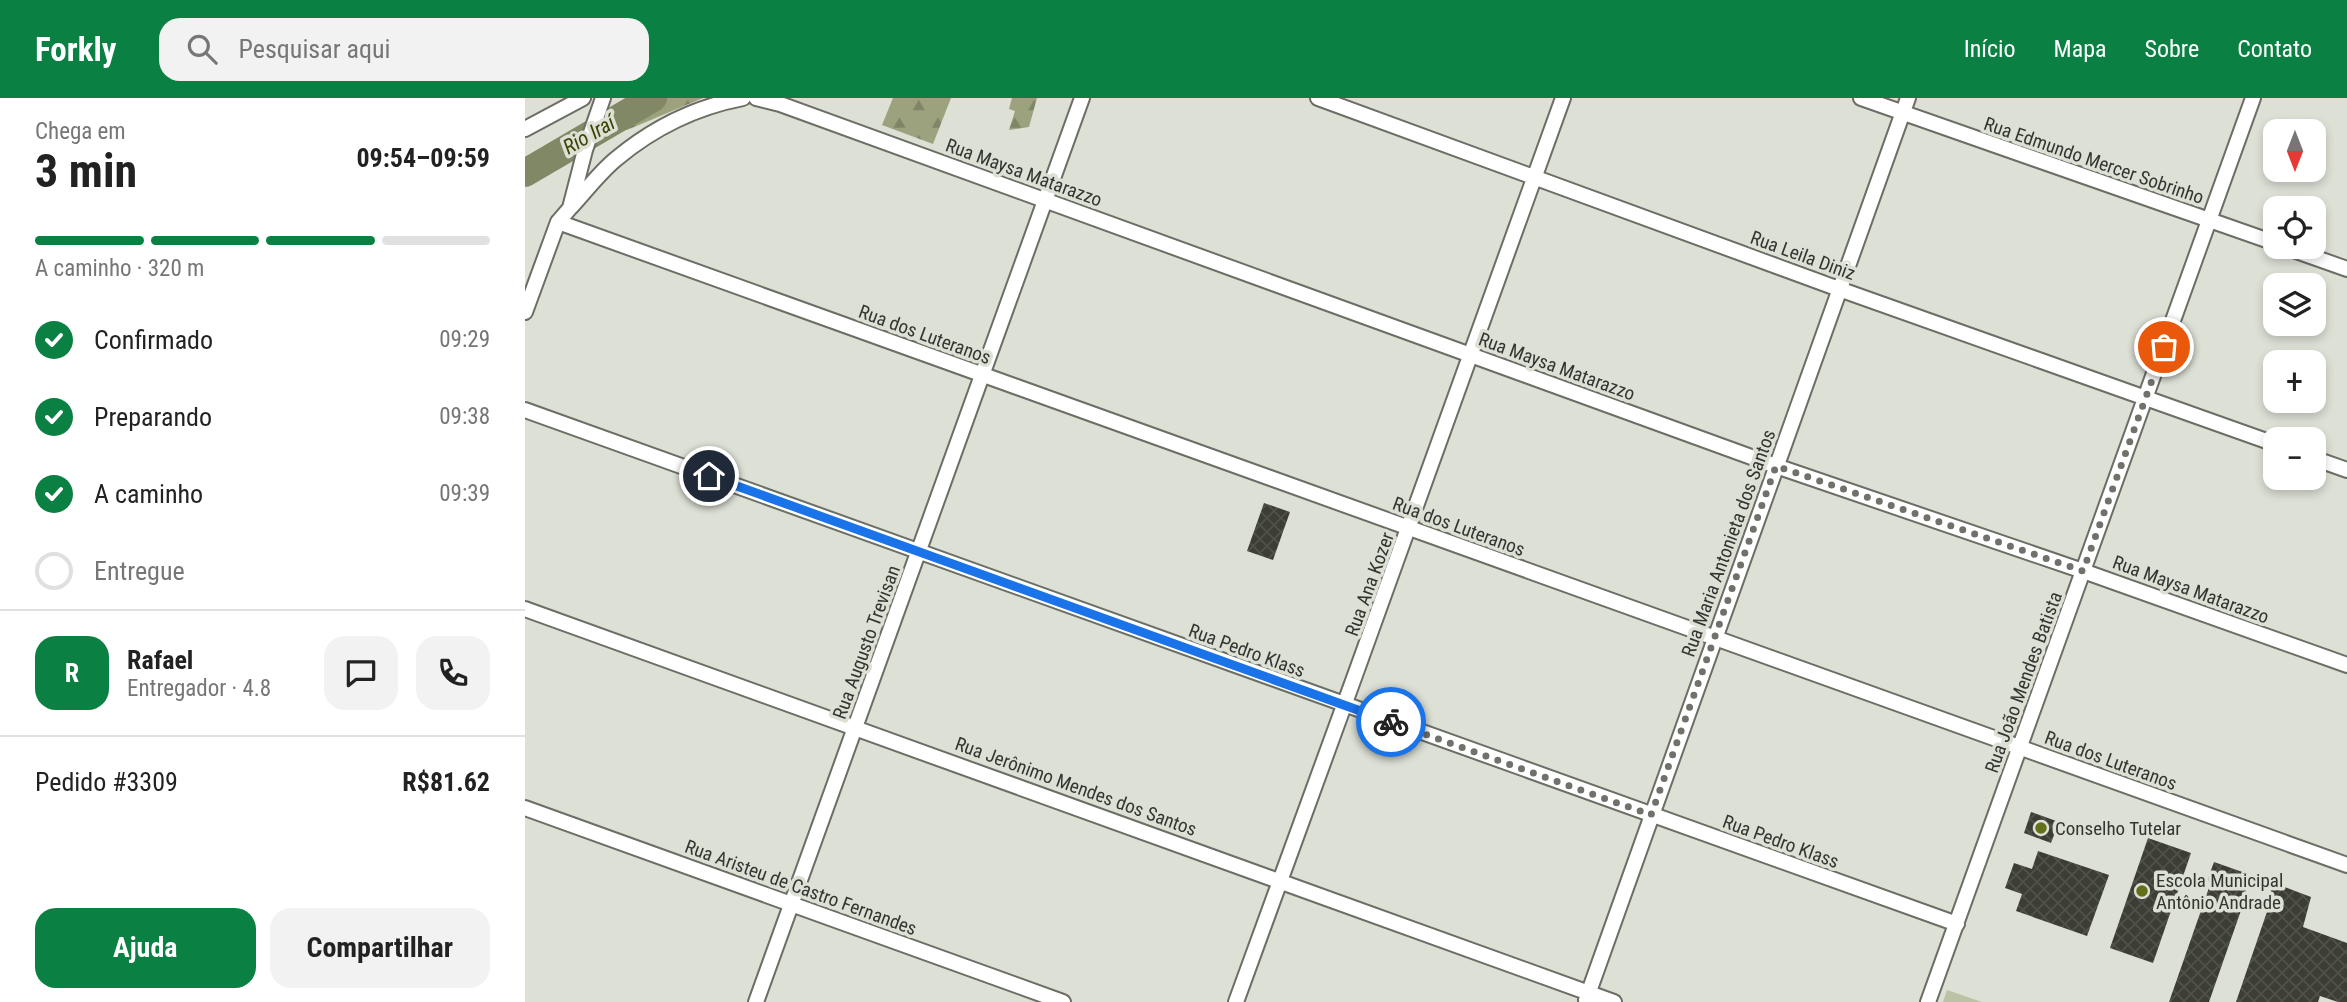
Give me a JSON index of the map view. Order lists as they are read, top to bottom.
{
  "streets": {
    "street": [
      "Rua Edmundo Mercer Sobrinho",
      "Rua Maysa Matarazzo",
      "Rua Leila Diniz",
      "Rua dos Luteranos",
      "Rua Maria Antonieta dos Santos",
      "Rua Ana Kozer",
      "Rua Augusto Trevisan",
      "Rua Pedro Klass",
      "Rua João Mendes Batista",
      "Rua Jerônimo Mendes dos Santos",
      "Rua Aristeu de Castro Fernandes"
    ]
  },
  "crossings": [
    ["Rua Edmundo Mercer Sobrinho", "Rua Maria Antonieta dos Santos"],
    ["Rua Edmundo Mercer Sobrinho", "Rua João Mendes Batista"],
    ["Rua Maysa Matarazzo", "Rua Maria Antonieta dos Santos"],
    ["Rua Maysa Matarazzo", "Rua Ana Kozer"],
    ["Rua Maysa Matarazzo", "Rua Augusto Trevisan"],
    ["Rua Maysa Matarazzo", "Rua João Mendes Batista"],
    ["Rua Leila Diniz", "Rua Maria Antonieta dos Santos"],
    ["Rua Leila Diniz", "Rua Ana Kozer"],
    ["Rua Leila Diniz", "Rua João Mendes Batista"],
    ["Rua dos Luteranos", "Rua Maria Antonieta dos Santos"],
    ["Rua dos Luteranos", "Rua Ana Kozer"],
    ["Rua dos Luteranos", "Rua Augusto Trevisan"],
    ["Rua dos Luteranos", "Rua João Mendes Batista"],
    ["Rua Maria Antonieta dos Santos", "Rua Pedro Klass"],
    ["Rua Maria Antonieta dos Santos", "Rua Jerônimo Mendes dos Santos"],
    ["Rua Ana Kozer", "Rua Pedro Klass"],
    ["Rua Ana Kozer", "Rua Jerônimo Mendes dos Santos"],
    ["Rua Augusto Trevisan", "Rua Pedro Klass"],
    ["Rua Augusto Trevisan", "Rua Jerônimo Mendes dos Santos"],
    ["Rua Augusto Trevisan", "Rua Aristeu de Castro Fernandes"],
    ["Rua Pedro Klass", "Rua João Mendes Batista"]
  ],
  "water": ["Rio Iraí"],
  "places": ["Conselho Tutelar", "Escola Municipal Antônio Andrade"],
  "north": "bottom",
  "page": {
    "header": "Forkly",
    "search": "Pesquisar aqui",
    "nav": [
      "Início",
      "Mapa",
      "Sobre",
      "Contato"
    ],
    "heading": ["3 min", "Chega em", "09:54–09:59"],
    "panel": [
      "Rafael",
      "Entregador · 4.8",
      "Pedido #3309",
      "R$81.62"
    ],
    "map_buttons": ["+", "−"],
    "bar": "A caminho · 320 m",
    "list": [
      ["Confirmado", "09:29"],
      ["Preparando", "09:38"],
      ["A caminho", "09:39"],
      "Entregue"
    ],
    "round": "R",
    "buttons": ["Ajuda", "Compartilhar"]
  }
}
